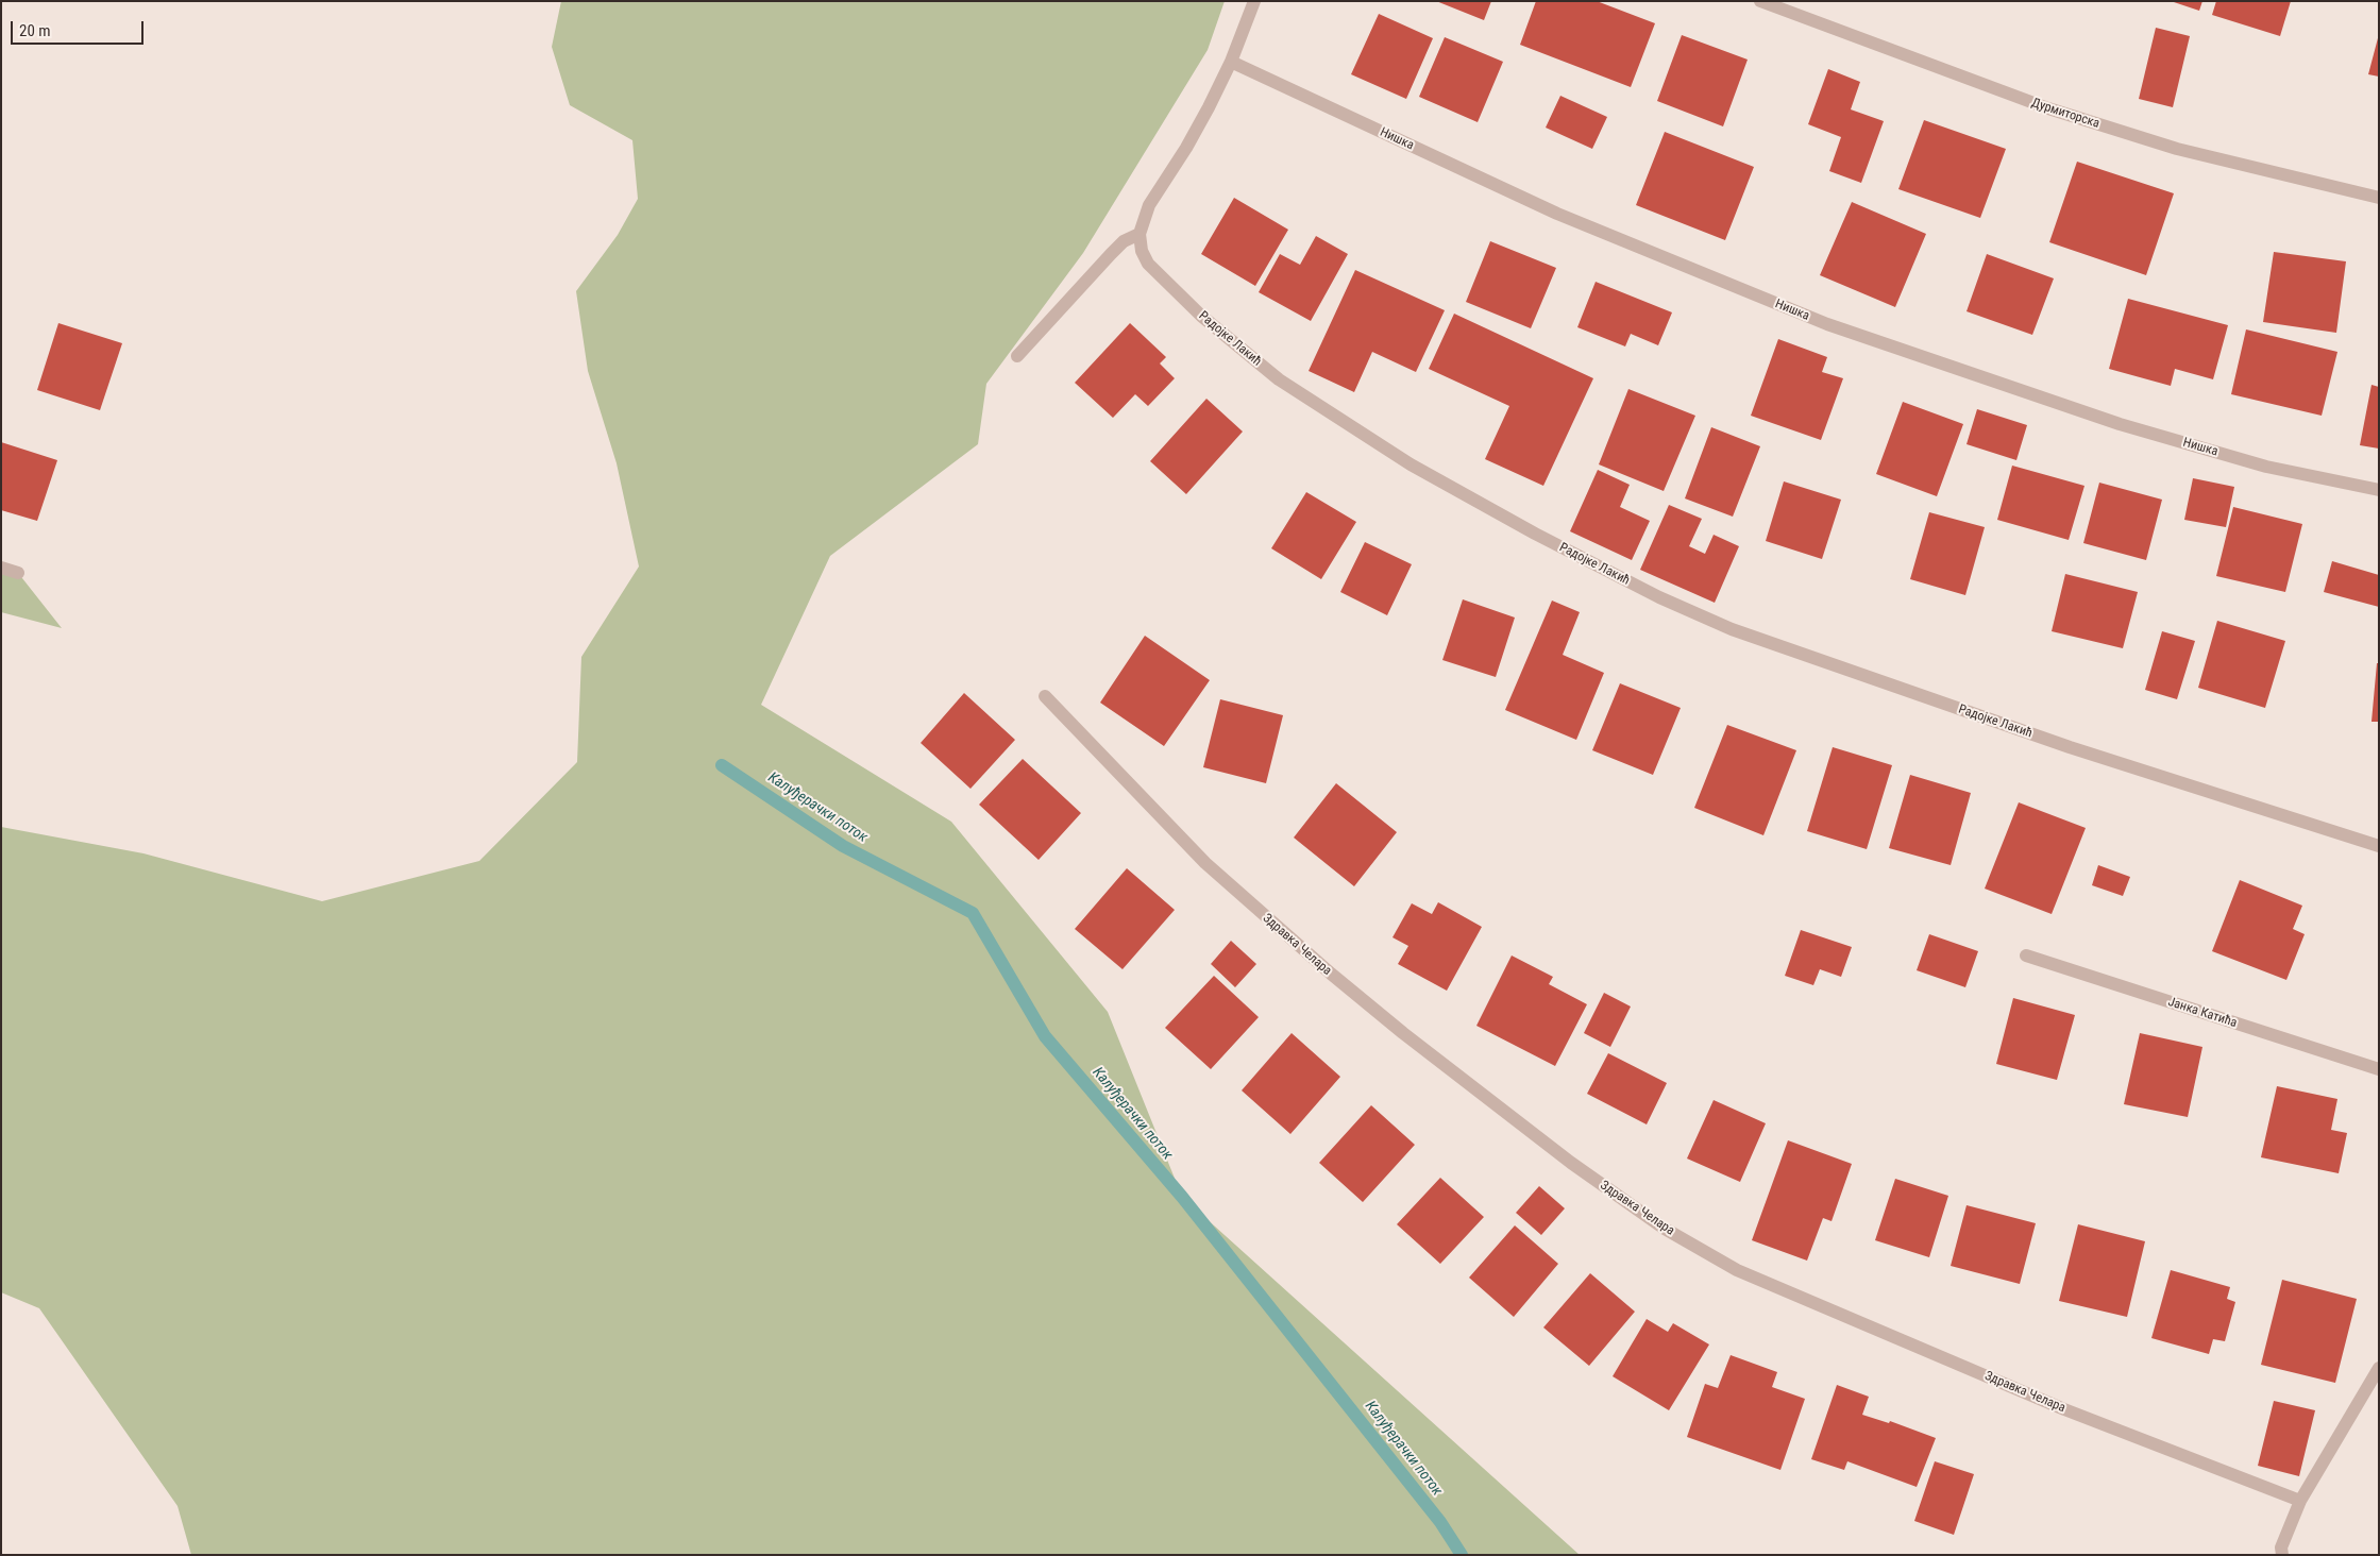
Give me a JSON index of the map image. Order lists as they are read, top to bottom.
{
  "streets": {
    "street": [
      "Дурмиторска",
      "Нишка",
      "Радојке Лакић",
      "Здравка Челара",
      "Јанка Катића"
    ]
  },
  "water": ["Калуђерачки поток"],
  "scale_bar": "20 m"
}
